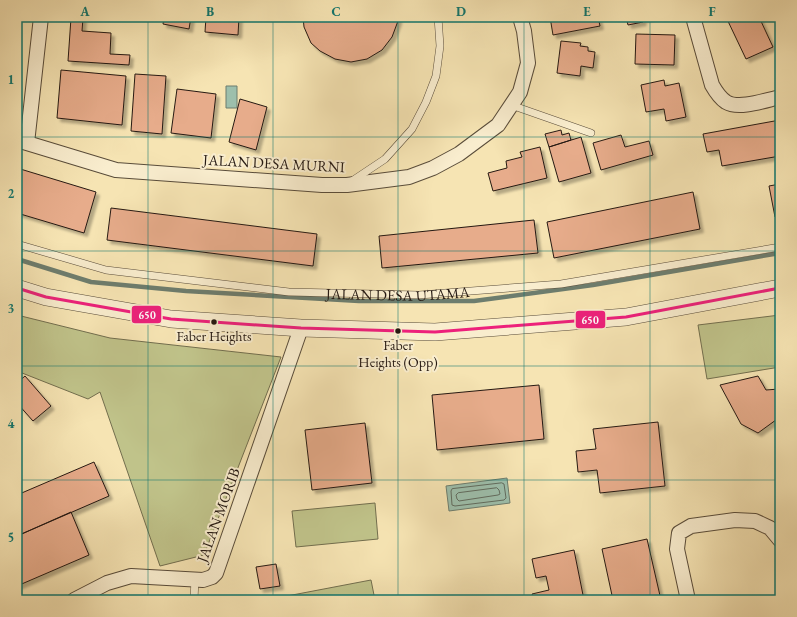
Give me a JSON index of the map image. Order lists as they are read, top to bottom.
{
  "streets": {
    "street": ["JALAN DESA MURNI", "JALAN MORIB"],
    "lane": ["JALAN DESA UTAMA"]
  },
  "places": ["Faber Heights", "Faber Heights (Opp)"],
  "lines": ["transit line 650"],
  "grid": {
    "columns": [
      "A",
      "B",
      "C",
      "D",
      "E",
      "F"
    ],
    "rows": [
      "1",
      "2",
      "3",
      "4",
      "5"
    ]
  }
}
